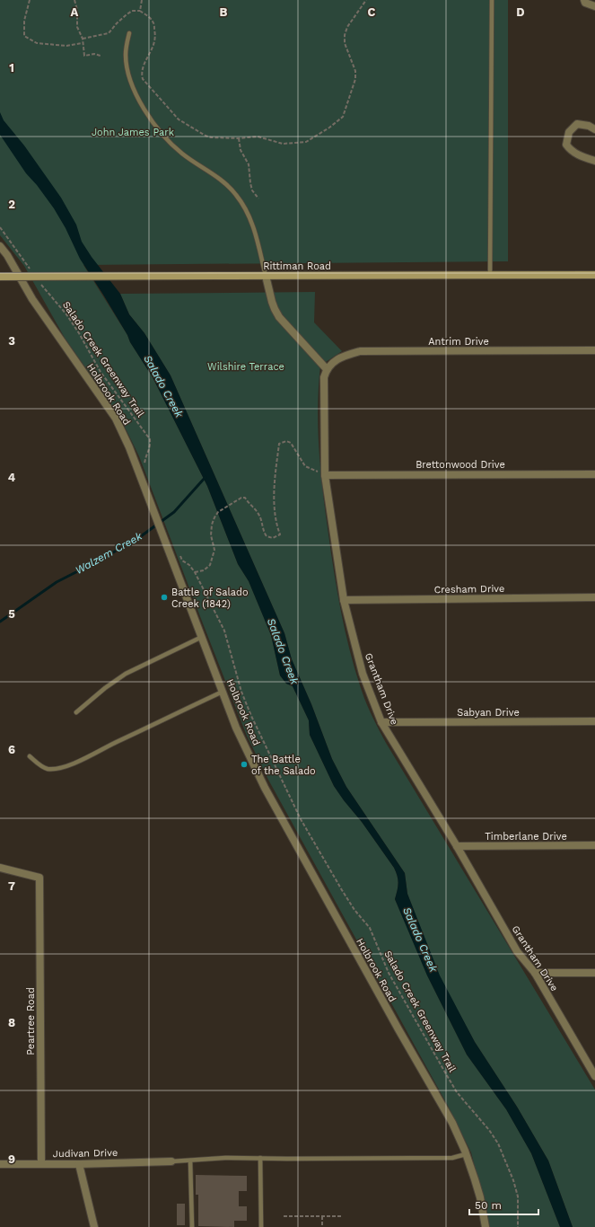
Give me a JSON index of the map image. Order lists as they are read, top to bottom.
{
  "streets": {
    "main road": ["Rittiman Road"],
    "street": [
      "Antrim Drive",
      "Holbrook Road",
      "Brettonwood Drive",
      "Cresham Drive",
      "Grantham Drive",
      "Sabyan Drive",
      "Timberlane Drive",
      "Peartree Road",
      "Judivan Drive"
    ],
    "path": ["Salado Creek Greenway Trail"]
  },
  "crossings": [
    ["Antrim Drive", "Grantham Drive"],
    ["Salado Creek Greenway Trail", "Holbrook Road"],
    ["Brettonwood Drive", "Grantham Drive"],
    ["Cresham Drive", "Grantham Drive"],
    ["Grantham Drive", "Sabyan Drive"],
    ["Grantham Drive", "Timberlane Drive"],
    ["Peartree Road", "Judivan Drive"]
  ],
  "water": ["Salado Creek", "Walzem Creek"],
  "parks": ["John James Park", "Wilshire Terrace"],
  "places": ["Battle of Salado Creek (1842)", "The Battle of the Salado"],
  "scale_bar": "50 m",
  "grid": {
    "columns": [
      "A",
      "B",
      "C",
      "D"
    ],
    "rows": [
      "1",
      "2",
      "3",
      "4",
      "5",
      "6",
      "7",
      "8",
      "9"
    ]
  }
}
